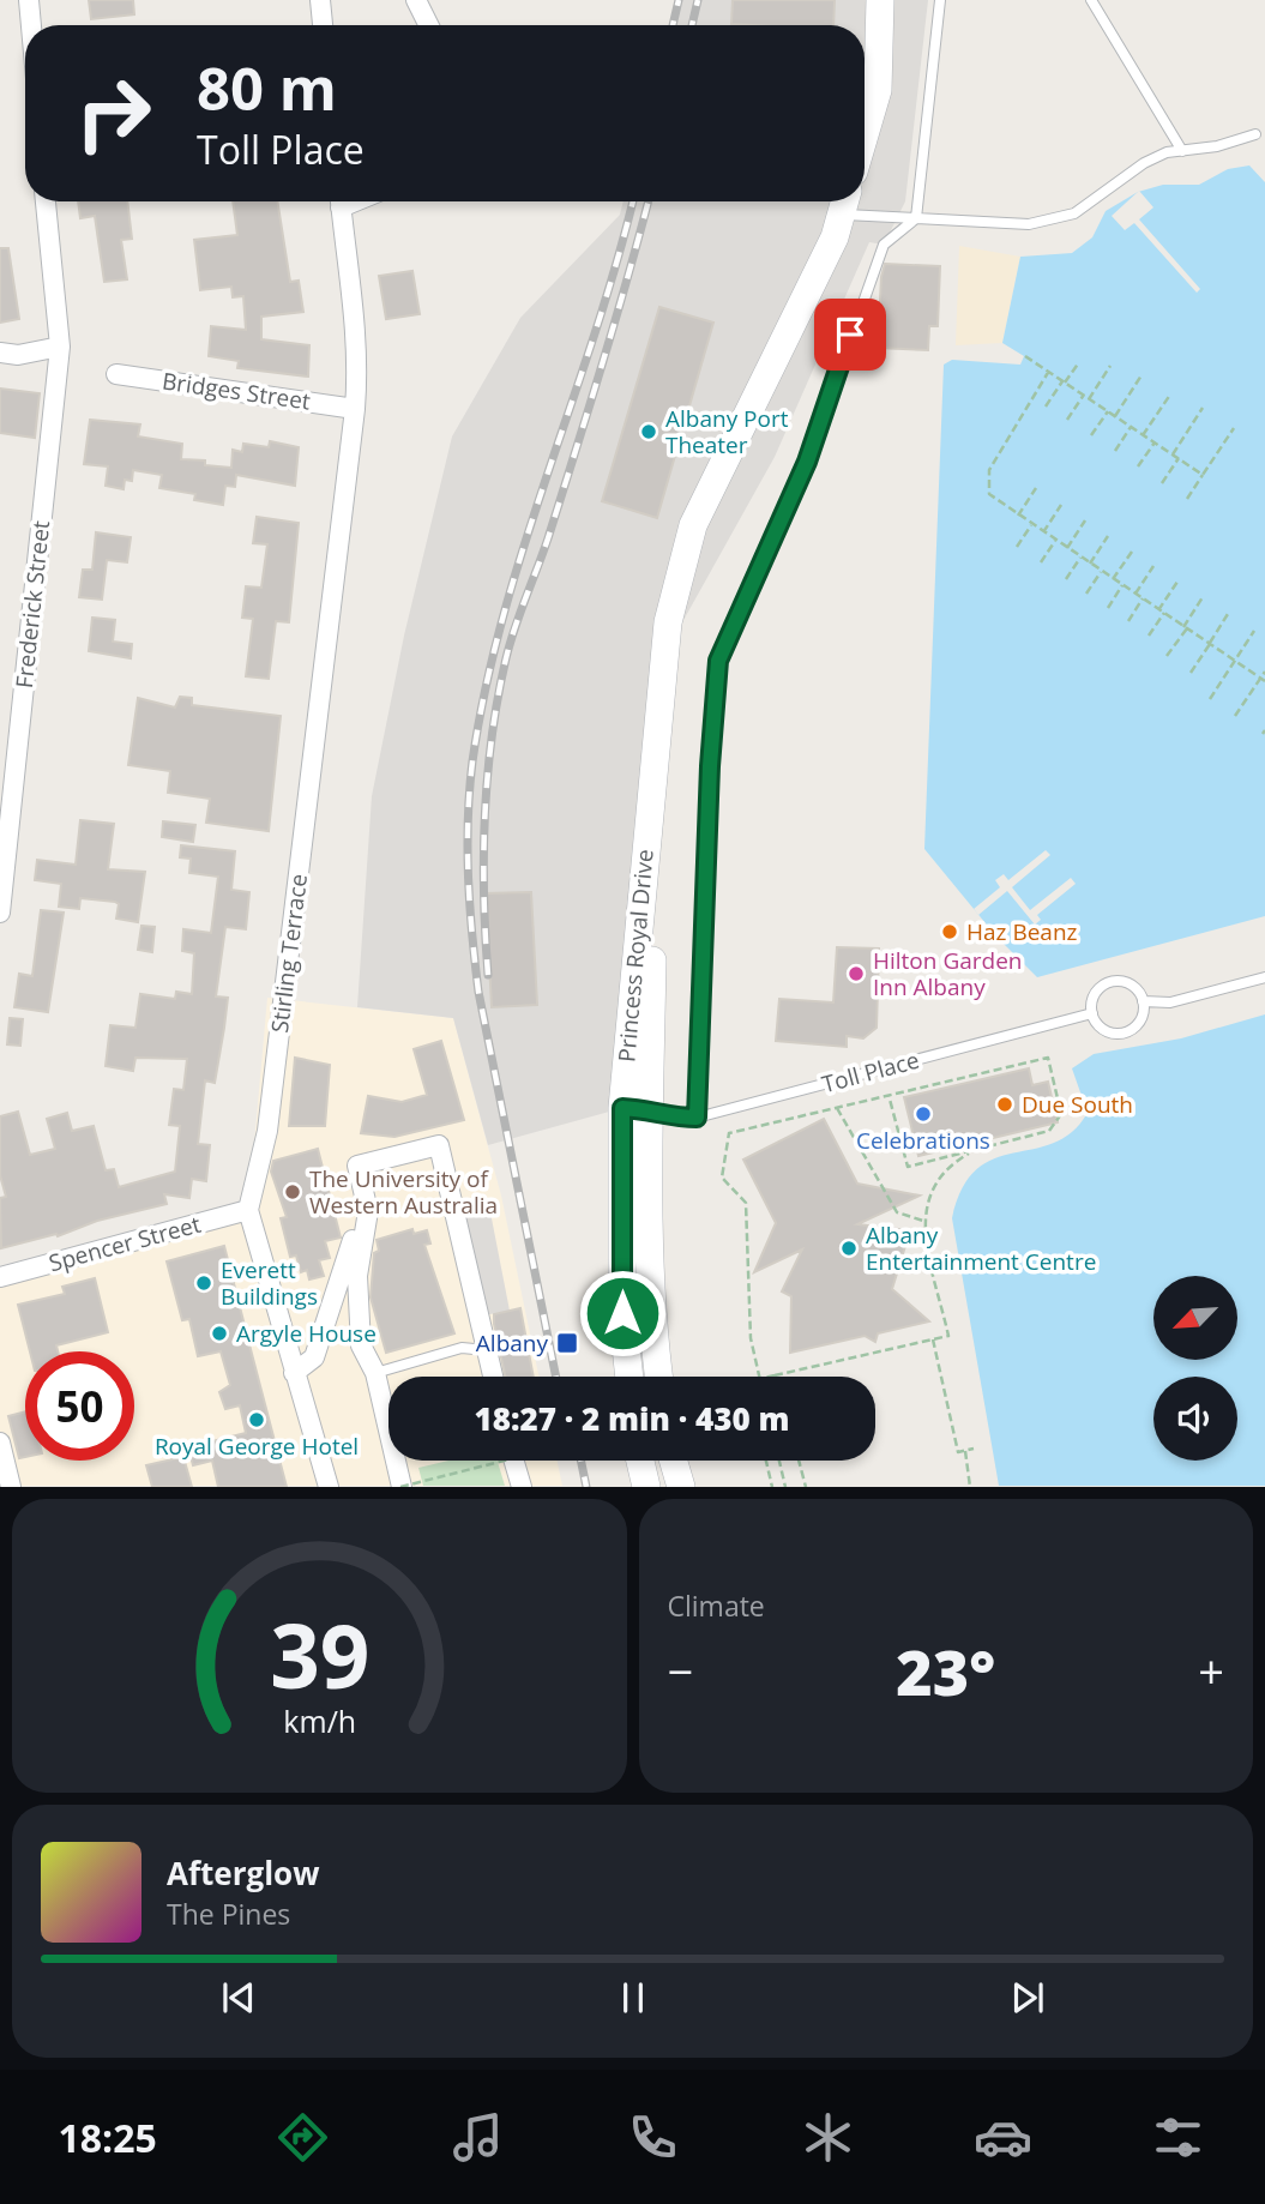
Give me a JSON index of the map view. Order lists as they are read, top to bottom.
{
  "streets": {
    "main road": ["Princess Royal Drive"],
    "street": [
      "Bridges Street",
      "Frederick Street",
      "Stirling Terrace",
      "Spencer Street"
    ],
    "lane": ["Toll Place"]
  },
  "crossings": [
    ["Bridges Street", "Stirling Terrace"],
    ["Stirling Terrace", "Spencer Street"],
    ["Princess Royal Drive", "Toll Place"]
  ],
  "places": {
    "other": [
      "Albany Port Theater",
      "Haz Beanz",
      "Hilton Garden Inn Albany",
      "Due South",
      "Celebrations",
      "The University of Western Australia",
      "Albany Entertainment Centre",
      "Everett Buildings",
      "Argyle House",
      "Royal George Hotel"
    ],
    "transit": ["Albany"]
  },
  "north": "bottom left",
  "page": {
    "turn": ["80 m", "Toll Place"],
    "limit": "50",
    "trip": "18:27 · 2 min · 430 m",
    "tile": "Climate",
    "heat": ["−", "23°", "+"],
    "song": ["Afterglow", "The Pines"],
    "tabs": "18:25",
    "gauge": ["39", "km/h"]
  }
}
